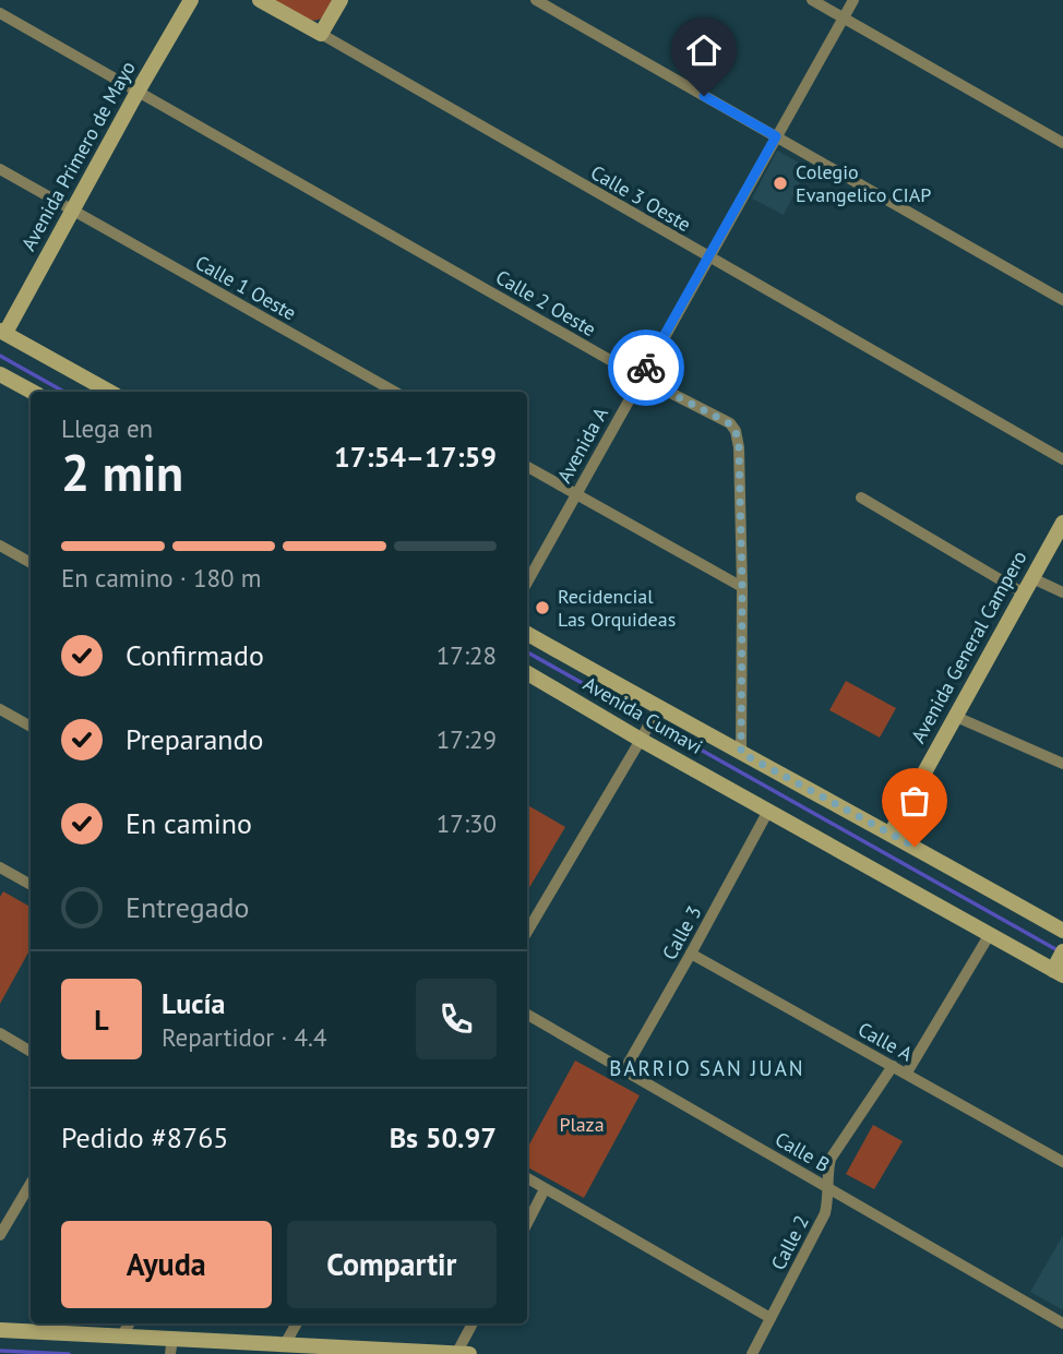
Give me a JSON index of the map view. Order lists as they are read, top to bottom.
{
  "streets": {
    "main road": ["Avenida Primero de Mayo", "Avenida General Campero", "Avenida Cumavi"],
    "street": [
      "Calle 3 Oeste",
      "Calle 1 Oeste",
      "Calle 2 Oeste",
      "Avenida A",
      "Calle 3",
      "Calle A",
      "Calle B",
      "Calle 2"
    ]
  },
  "crossings": [
    ["Avenida Primero de Mayo", "Calle 1 Oeste"],
    ["Avenida Primero de Mayo", "Calle 2 Oeste"],
    ["Calle 3 Oeste", "Avenida A"],
    ["Calle 2 Oeste", "Avenida A"],
    ["Calle 2 Oeste", "Avenida Cumavi"],
    ["Avenida General Campero", "Avenida Cumavi"],
    ["Avenida Cumavi", "Calle 3"],
    ["Calle 3", "Calle A"],
    ["Calle 3", "Calle B"],
    ["Calle A", "Calle 2"],
    ["Calle B", "Calle 2"]
  ],
  "districts": ["BARRIO SAN JUAN"],
  "parks": ["Plaza"],
  "places": ["Colegio Evangelico CIAP", "Recidencial Las Orquideas"],
  "page": {
    "heading": ["2 min", "Llega en", "17:54–17:59"],
    "panel": [
      "Lucía",
      "Repartidor · 4.4",
      "Pedido #8765",
      "Bs 50.97"
    ],
    "bar": "En camino · 180 m",
    "list": [
      ["Confirmado", "17:28"],
      ["Preparando", "17:29"],
      ["En camino", "17:30"],
      "Entregado"
    ],
    "round": "L",
    "buttons": ["Ayuda", "Compartir"]
  }
}
